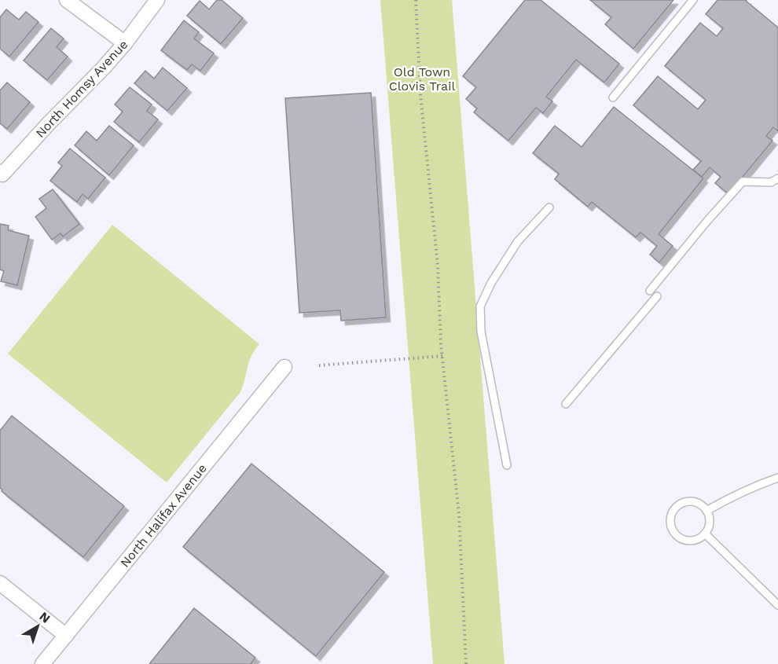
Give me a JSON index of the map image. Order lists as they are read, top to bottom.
{
  "streets": {
    "street": ["North Homsy Avenue", "North Halifax Avenue"]
  },
  "parks": ["Old Town Clovis Trail"],
  "north": "top right"
}
